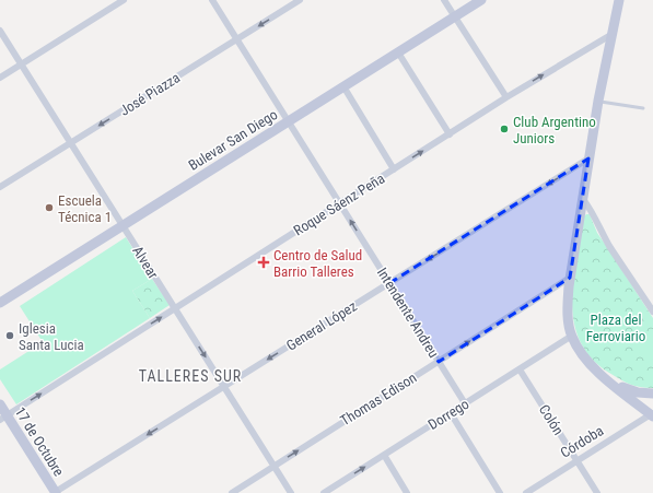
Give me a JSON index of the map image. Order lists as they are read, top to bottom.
{
  "streets": {
    "street": [
      "José Piazza",
      "Bulevar San Diego",
      "Roque Sáenz Peña",
      "Alvear",
      "Intendente Andreu",
      "General López",
      "Thomas Edison",
      "Dorrego",
      "Colón",
      "17 de Octubre",
      "Córdoba"
    ]
  },
  "crossings": [
    ["José Piazza", "Alvear"],
    ["José Piazza", "Intendente Andreu"],
    ["Bulevar San Diego", "Alvear"],
    ["Bulevar San Diego", "Intendente Andreu"],
    ["Roque Sáenz Peña", "Alvear"],
    ["Roque Sáenz Peña", "Intendente Andreu"],
    ["Roque Sáenz Peña", "17 de Octubre"],
    ["Alvear", "General López"],
    ["Alvear", "Thomas Edison"],
    ["Intendente Andreu", "General López"],
    ["Intendente Andreu", "Thomas Edison"],
    ["Intendente Andreu", "Dorrego"],
    ["General López", "17 de Octubre"],
    ["Dorrego", "Colón"],
    ["Colón", "Córdoba"]
  ],
  "one_way": [
    "José Piazza",
    "Roque Sáenz Peña",
    "General López",
    "Thomas Edison"
  ],
  "districts": ["TALLERES SUR"],
  "parks": ["Plaza del Ferroviario"],
  "places": {
    "other": ["Club Argentino Juniors", "Escuela Técnica 1", "Iglesia Santa Lucia"],
    "health": ["Centro de Salud Barrio Talleres"]
  }
}
